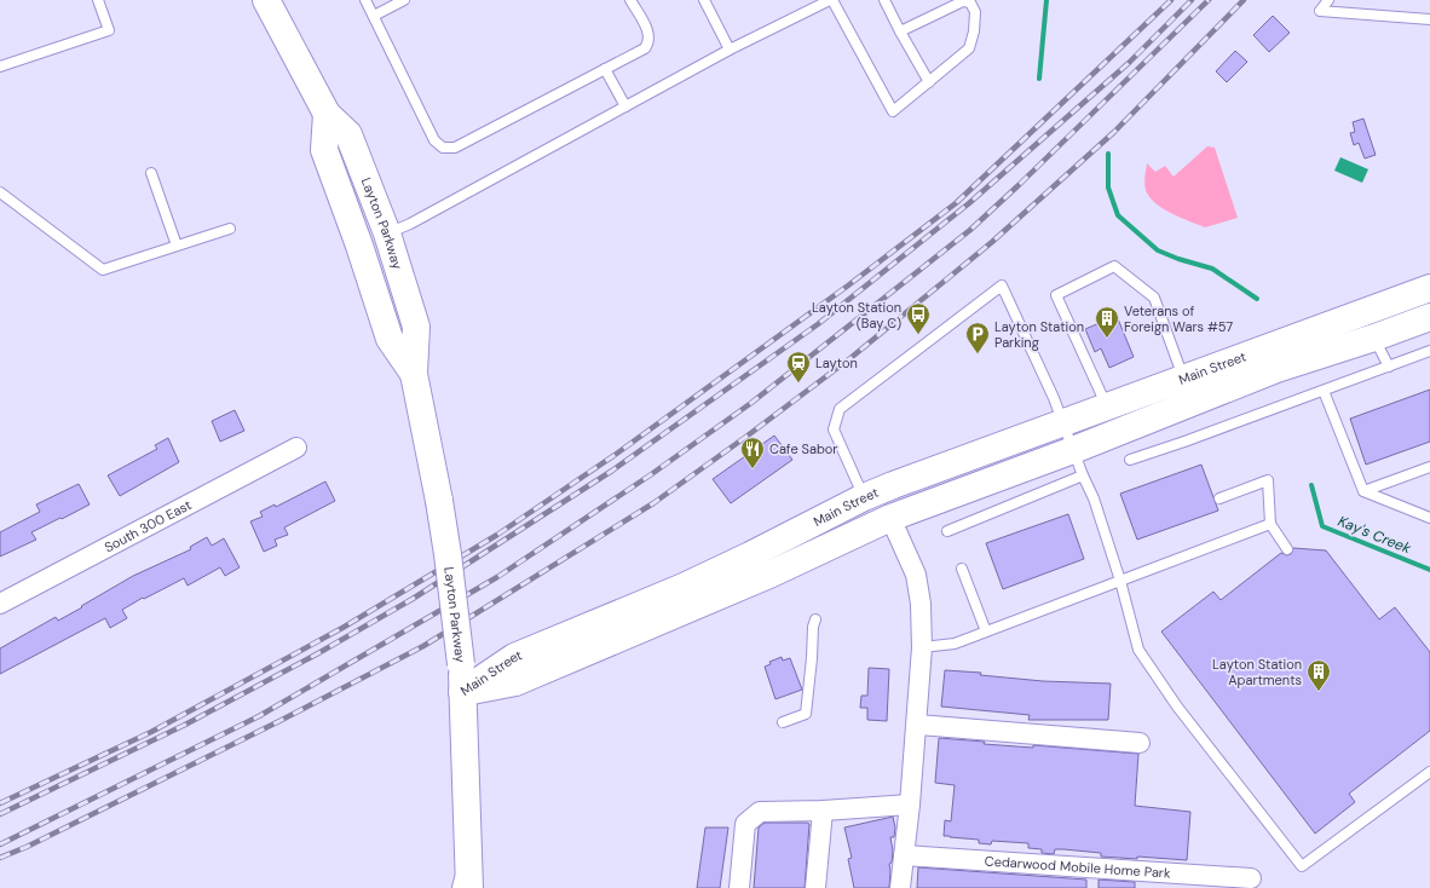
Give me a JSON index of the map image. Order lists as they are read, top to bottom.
{
  "streets": {
    "main road": ["Layton Parkway", "Main Street"],
    "street": ["South 300 East", "Cedarwood Mobile Home Park"]
  },
  "crossings": [
    ["Layton Parkway", "Main Street"]
  ],
  "water": ["Kay's Creek"],
  "places": {
    "bus stop": ["Layton Station (Bay C)"],
    "building": ["Veterans of Foreign Wars #57", "Layton Station Apartments"],
    "parking": ["Layton Station Parking"],
    "station": ["Layton"],
    "restaurant": ["Cafe Sabor"]
  }
}
